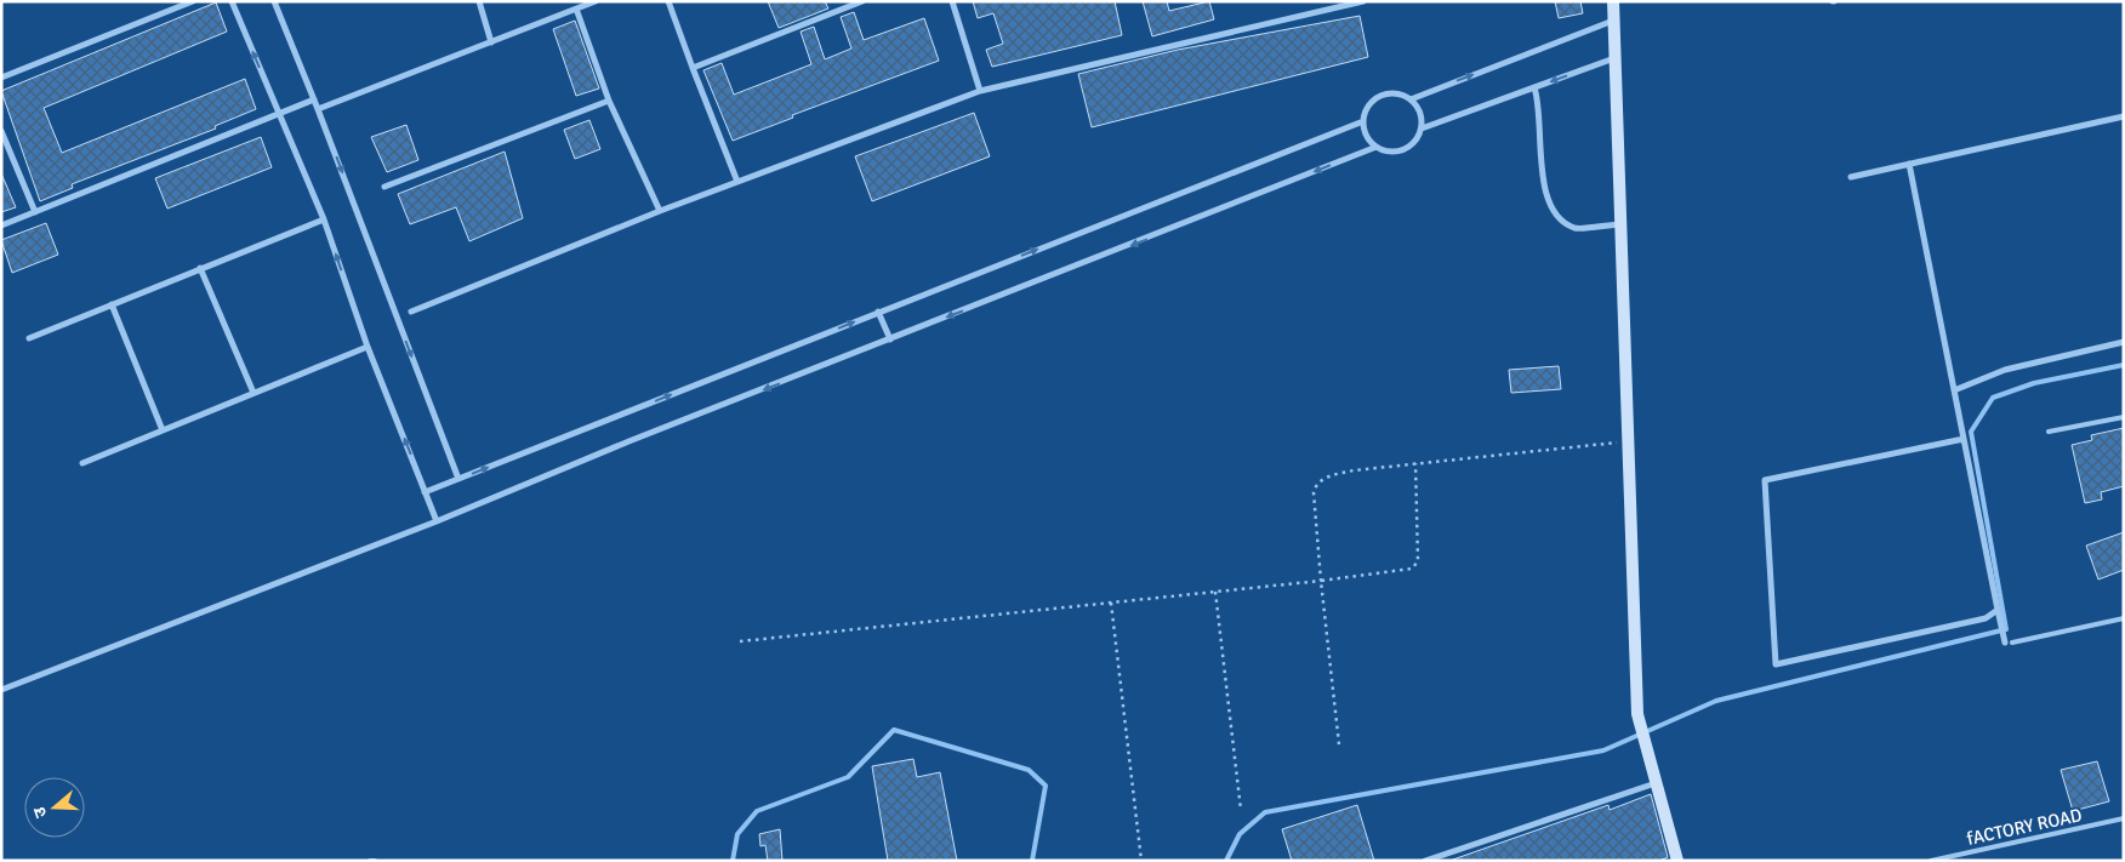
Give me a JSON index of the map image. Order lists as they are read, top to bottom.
{
  "streets": {
    "lane": ["fACTORY ROAD"]
  },
  "north": "left"
}
